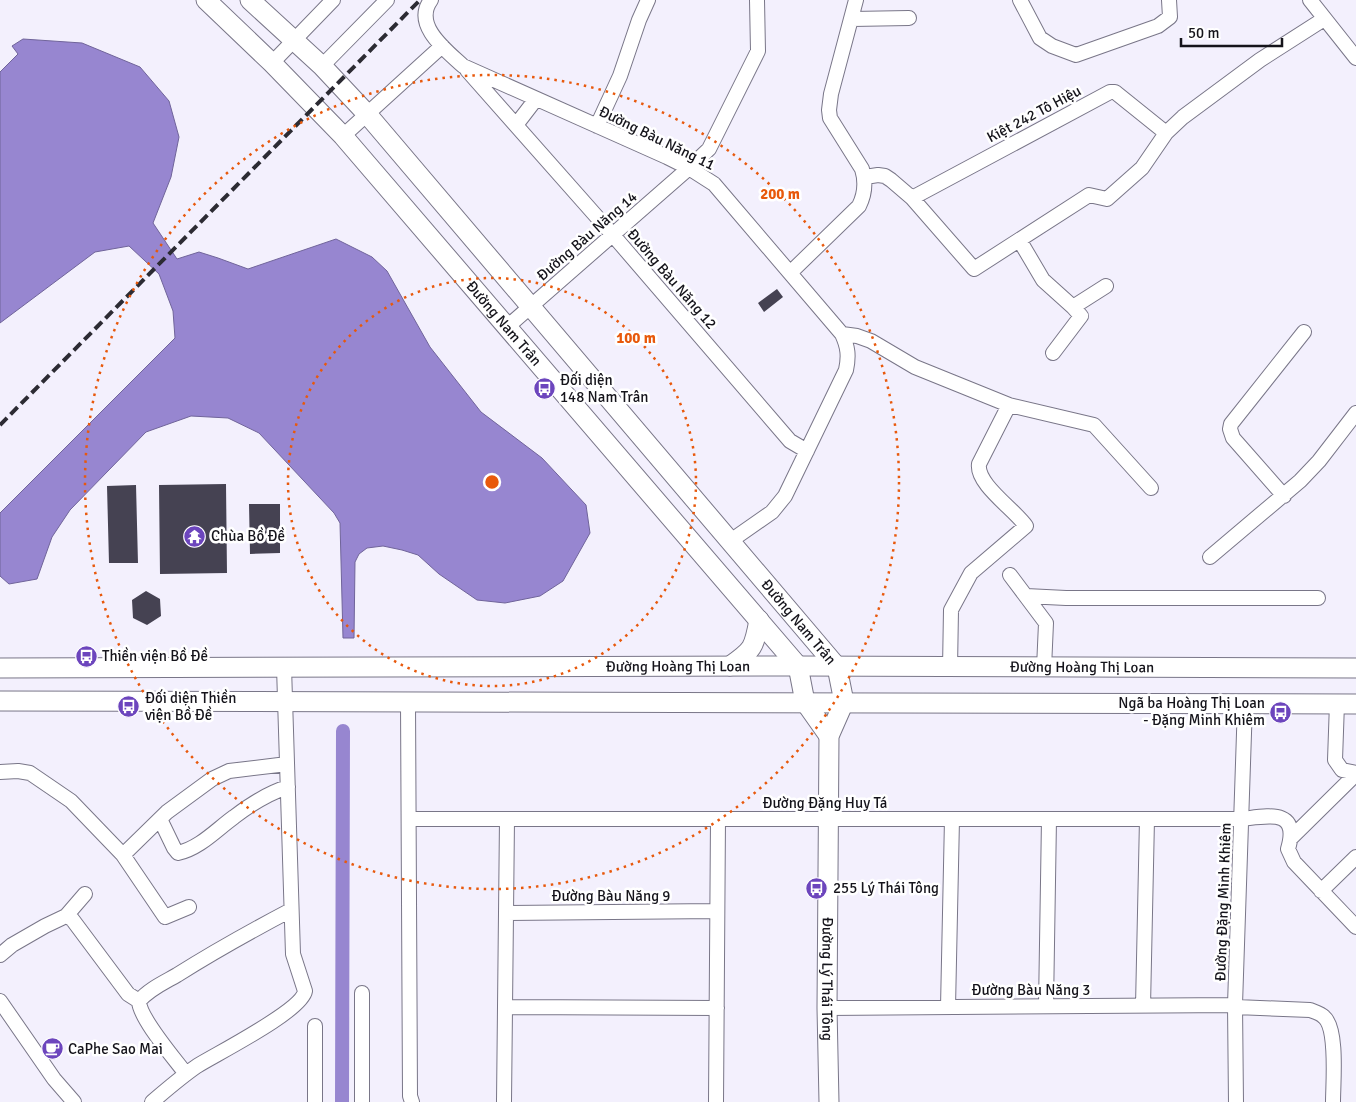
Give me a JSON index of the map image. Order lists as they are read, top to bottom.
{
  "streets": {
    "main road": ["Đường Nam Trân", "Đường Hoàng Thị Loan", "Đường Lý Thái Tông"],
    "street": [
      "Kiệt 242 Tô Hiệu",
      "Đường Bàu Năng 11",
      "Đường Bàu Năng 14",
      "Đường Bàu Năng 12",
      "Đường Đặng Huy Tá",
      "Đường Bàu Năng 9",
      "Đường Đặng Minh Khiêm",
      "Đường Bàu Năng 3"
    ]
  },
  "crossings": [
    ["Đường Bàu Năng 11", "Đường Bàu Năng 14"],
    ["Đường Bàu Năng 11", "Đường Bàu Năng 12"],
    ["Đường Bàu Năng 11", "Đường Nam Trân"],
    ["Đường Bàu Năng 14", "Đường Bàu Năng 12"],
    ["Đường Bàu Năng 14", "Đường Nam Trân"],
    ["Đường Nam Trân", "Đường Hoàng Thị Loan"],
    ["Đường Nam Trân", "Đường Lý Thái Tông"],
    ["Đường Đặng Huy Tá", "Đường Đặng Minh Khiêm"],
    ["Đường Đặng Huy Tá", "Đường Lý Thái Tông"],
    ["Đường Đặng Minh Khiêm", "Đường Bàu Năng 3"],
    ["Đường Lý Thái Tông", "Đường Bàu Năng 3"]
  ],
  "places": {
    "bus stop": [
      "Đối diện 148 Nam Trân",
      "Thiền viện Bồ Đề",
      "Đối diện Thiền viện Bồ Đề",
      "Ngã ba Hoàng Thị Loan - Đặng Minh Khiêm",
      "255 Lý Thái Tông"
    ],
    "temple": ["Chùa Bồ Đề"],
    "cafe": ["CaPhe Sao Mai"]
  },
  "scale_bar": "50 m",
  "rings": ["200 m", "100 m"]
}
